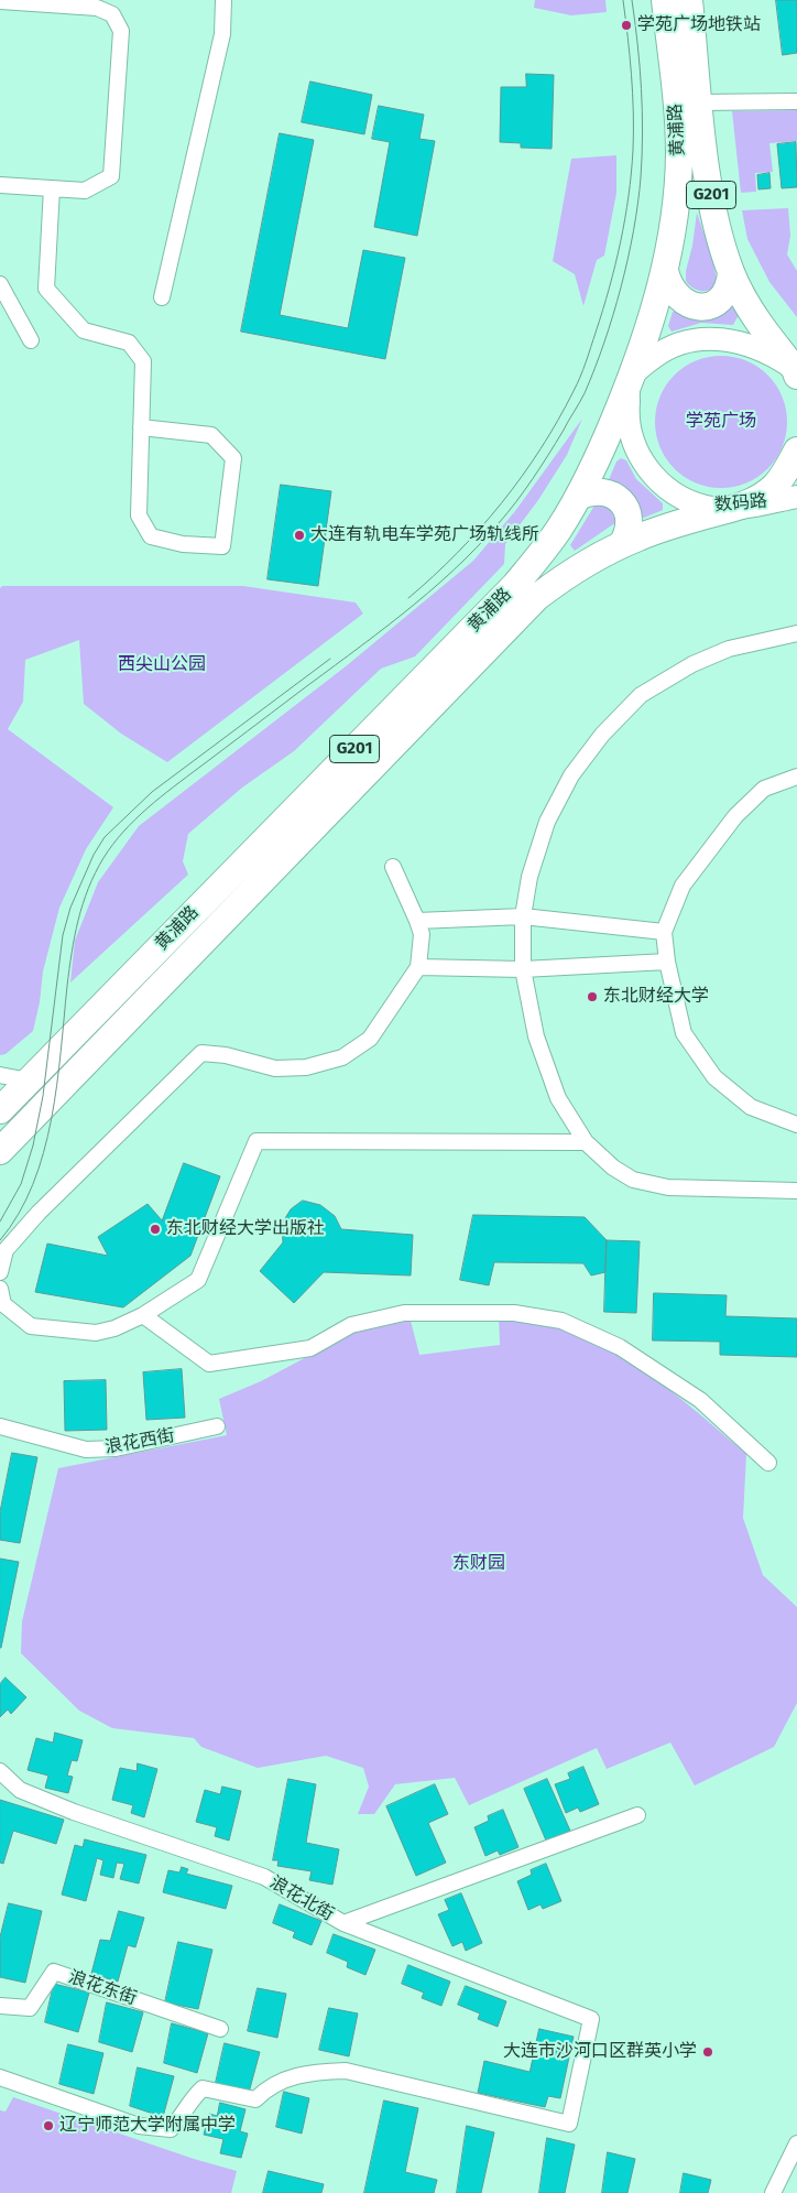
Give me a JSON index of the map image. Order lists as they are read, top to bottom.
{
  "streets": {
    "highway": ["黄浦路", "G201"],
    "main road": ["数码路"],
    "street": ["浪花西街", "浪花北街", "浪花东街"]
  },
  "crossings": [
    ["黄浦路", "G201"],
    ["黄浦路", "数码路"]
  ],
  "parks": ["学苑广场", "西尖山公园", "东财园"],
  "places": [
    "学苑广场地铁站",
    "大连有轨电车学苑广场轨线所",
    "东北财经大学",
    "东北财经大学出版社",
    "大连市沙河口区群英小学",
    "辽宁师范大学附属中学"
  ]
}
